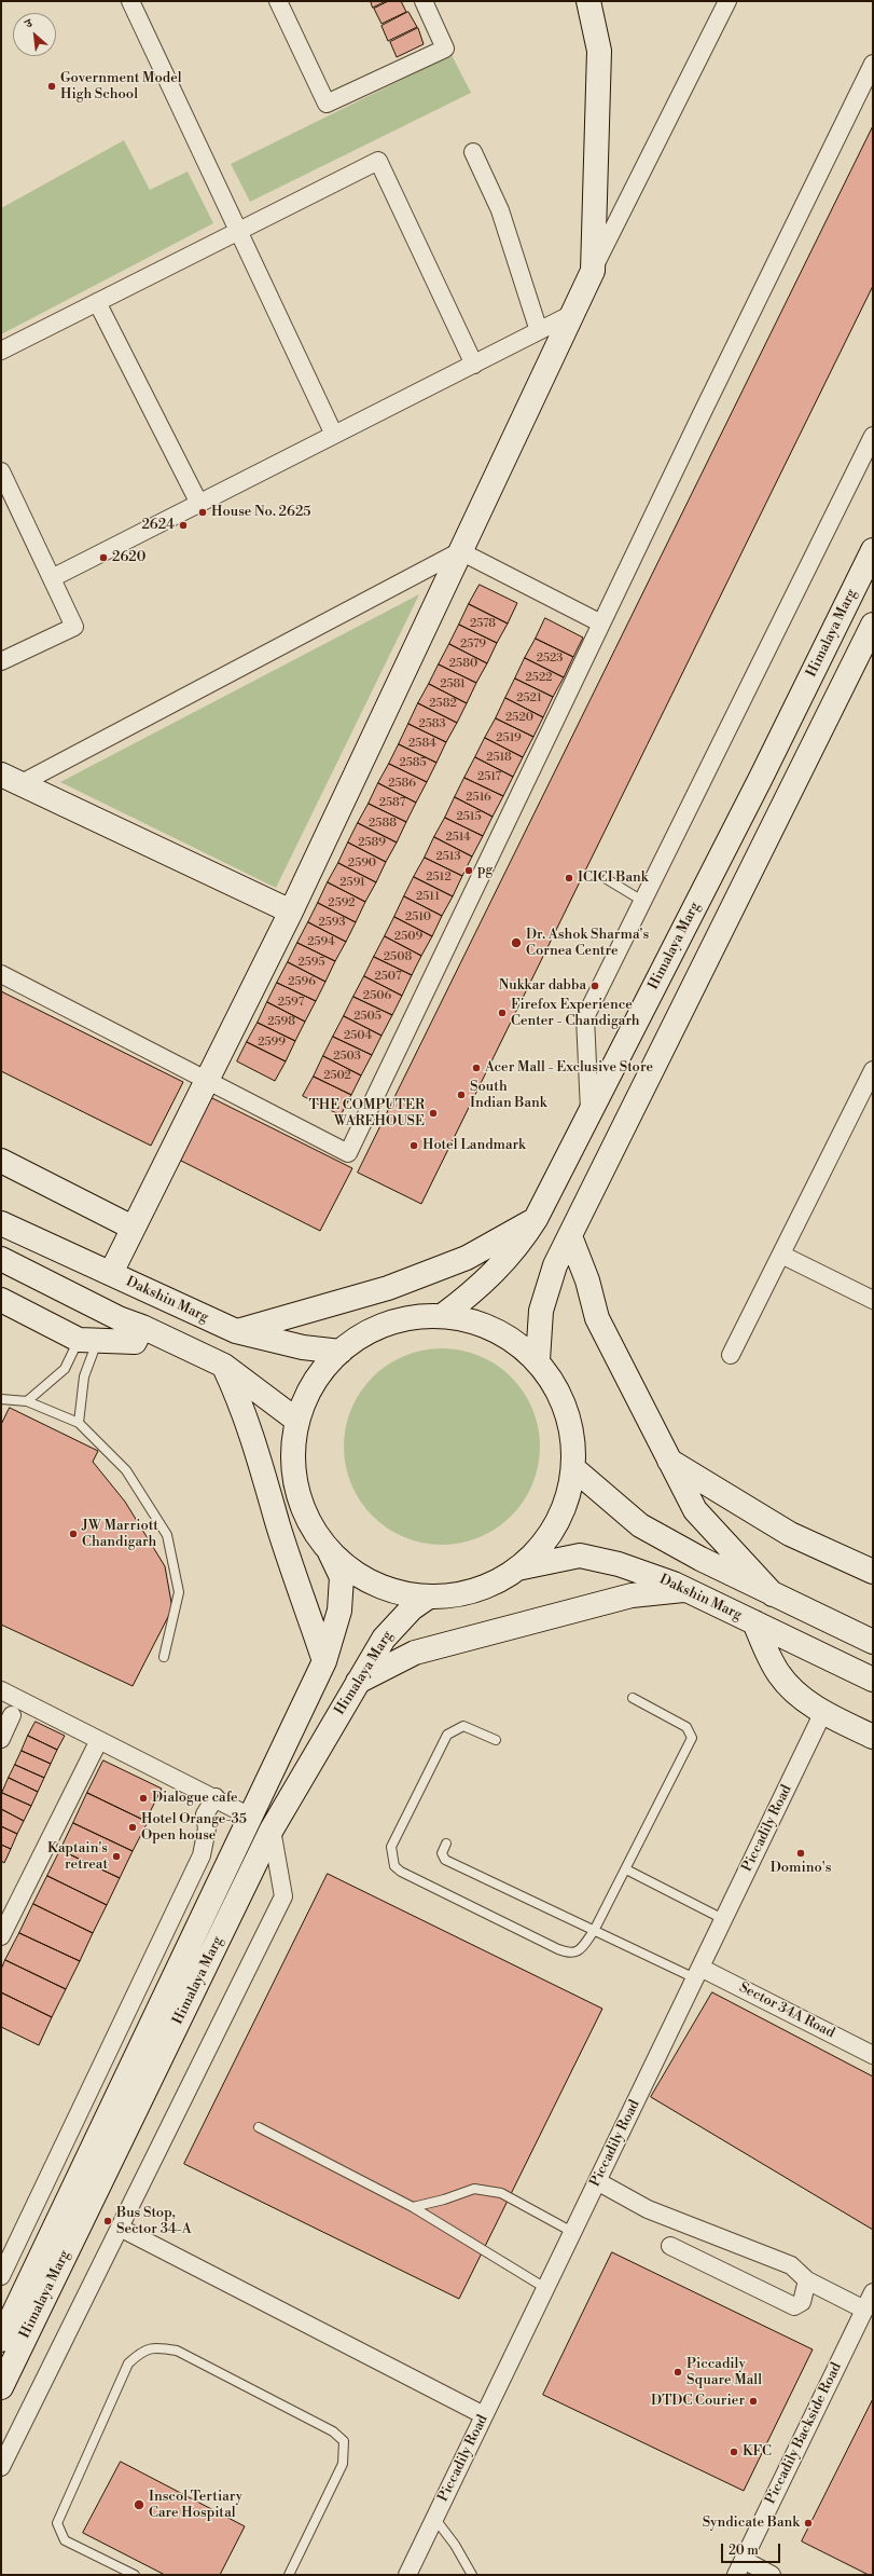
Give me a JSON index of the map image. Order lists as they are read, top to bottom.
{
  "streets": {
    "main road": ["Himalaya Marg", "Dakshin Marg"],
    "street": ["Piccadily Road", "Sector 34A Road", "Piccadily Backside Road"]
  },
  "crossings": [
    ["Piccadily Road", "Sector 34A Road"]
  ],
  "places": [
    "Government Model High School",
    "House No. 2625",
    "2624",
    "2620",
    "pg",
    "ICICI Bank",
    "Dr. Ashok Sharma's Cornea Centre",
    "Nukkar dabba",
    "Firefox Experience Center - Chandigarh",
    "Acer Mall - Exclusive Store",
    "South Indian Bank",
    "THE COMPUTER WAREHOUSE",
    "Hotel Landmark",
    "JW Marriott Chandigarh",
    "Dialogue cafe",
    "Hotel Orange-35 Open house",
    "Domino's",
    "Kaptain's retreat",
    "Bus Stop, Sector 34-A",
    "Piccadily Square Mall",
    "DTDC Courier",
    "KFC",
    "Inscol Tertiary Care Hospital",
    "Syndicate Bank"
  ],
  "house_numbers": [
    "2578",
    "2579",
    "2523",
    "2580",
    "2522",
    "2581",
    "2521",
    "2582",
    "2520",
    "2583",
    "2519",
    "2584",
    "2518",
    "2585",
    "2517",
    "2586",
    "2516",
    "2587",
    "2515",
    "2588",
    "2514",
    "2589",
    "2513",
    "2590",
    "2512",
    "2591",
    "2511",
    "2592",
    "2510",
    "2593",
    "2509",
    "2594",
    "2508",
    "2595",
    "2507",
    "2596",
    "2506",
    "2597",
    "2505",
    "2598",
    "2504",
    "2599",
    "2503",
    "2502"
  ],
  "scale_bar": "20 m",
  "north": "top left"
}
